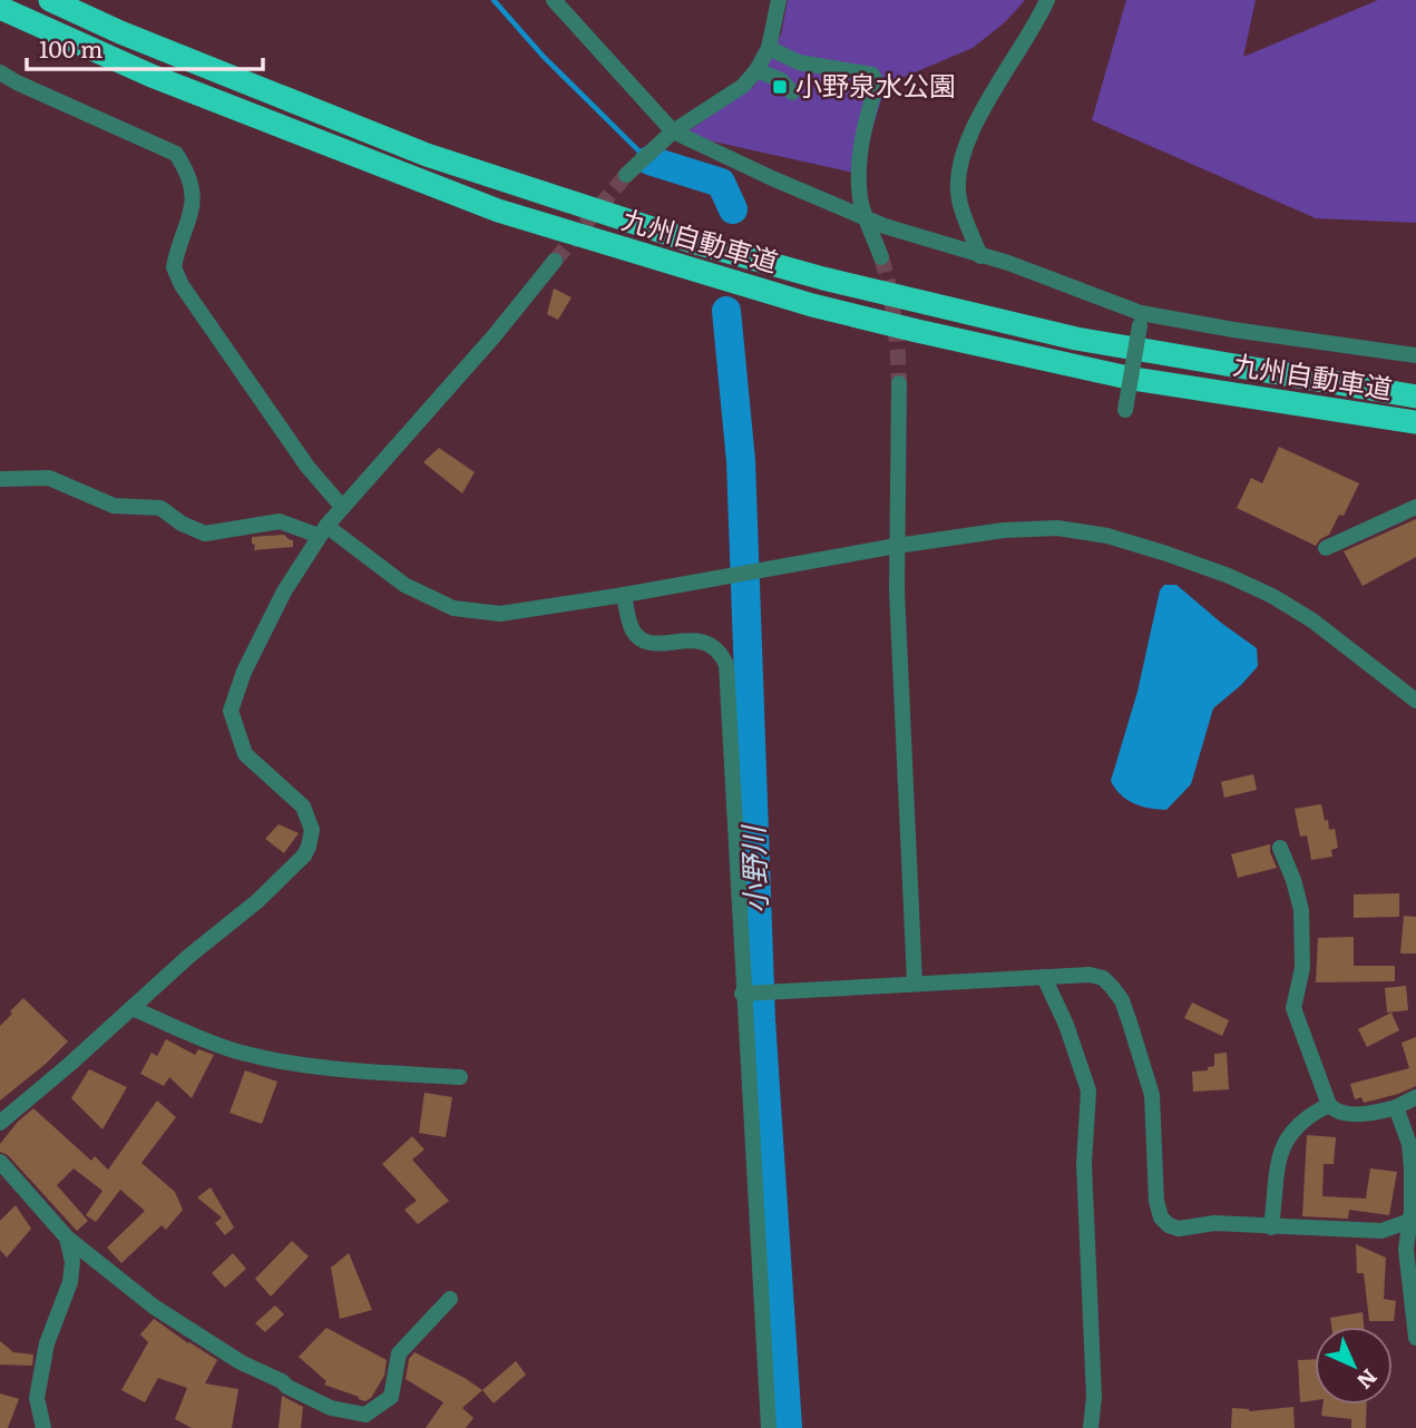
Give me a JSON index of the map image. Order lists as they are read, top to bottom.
{
  "streets": {
    "highway": ["九州自動車道"]
  },
  "water": ["小野川"],
  "places": {
    "transit": ["小野泉水公園"]
  },
  "scale_bar": "100 m",
  "north": "bottom right"
}
